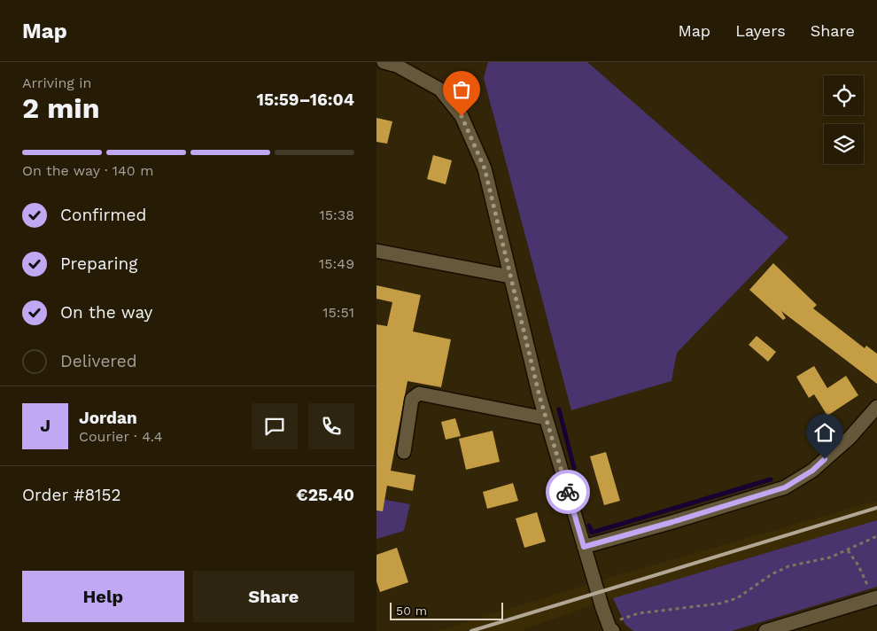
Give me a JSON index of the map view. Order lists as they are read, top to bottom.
{
  "scale_bar": "50 m",
  "page": {
    "header": "Map",
    "nav": ["Map", "Layers", "Share"],
    "heading": ["2 min", "Arriving in", "15:59–16:04"],
    "panel": [
      "Jordan",
      "Courier · 4.4",
      "Order #8152",
      "€25.40"
    ],
    "bar": "On the way · 140 m",
    "list": [
      ["Confirmed", "15:38"],
      ["Preparing", "15:49"],
      ["On the way", "15:51"],
      "Delivered"
    ],
    "round": "J",
    "buttons": ["Help", "Share"],
    "scale": "50 m"
  }
}
